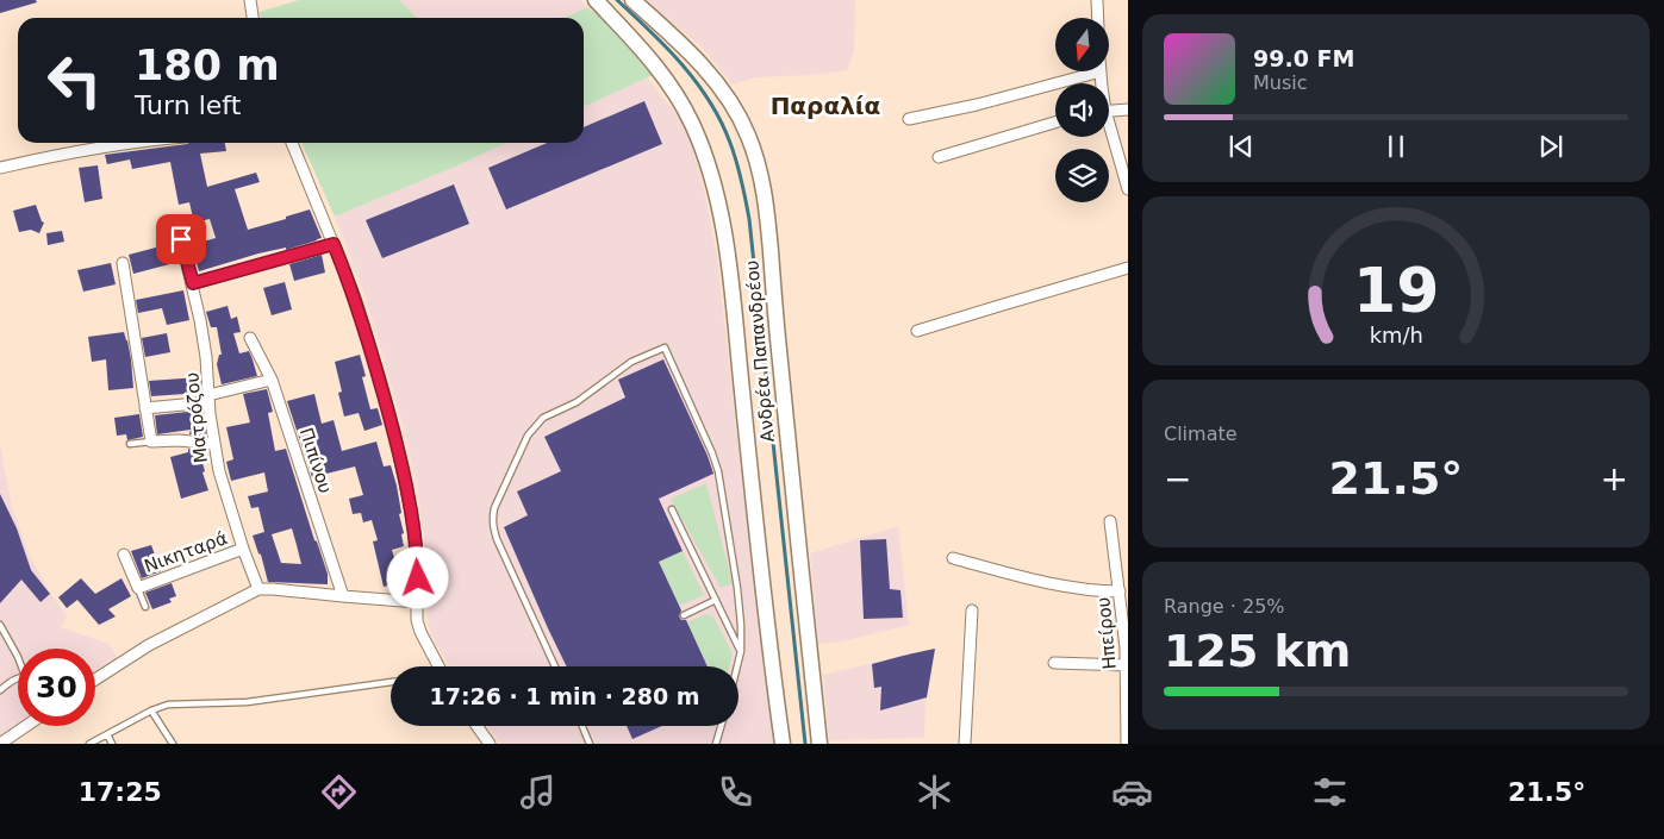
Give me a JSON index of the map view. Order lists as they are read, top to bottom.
{
  "streets": {
    "main road": ["Ανδρέα Παπανδρέου"],
    "street": [
      "Ματρόζου",
      "Πιπίνου",
      "Νικηταρά",
      "Ηπείρου"
    ]
  },
  "crossings": [
    ["Ματρόζου", "Νικηταρά"]
  ],
  "districts": ["Παραλία"],
  "north": "bottom",
  "page": {
    "turn": ["180 m", "Turn left"],
    "song": ["99.0 FM", "Music"],
    "tile": [
      "Climate",
      ["Range · 25%", "125 km"]
    ],
    "heat": ["−", "21.5°", "+"],
    "limit": "30",
    "trip": "17:26 · 1 min · 280 m",
    "tabs": ["17:25", "21.5°"],
    "gauge": ["19", "km/h"]
  }
}
